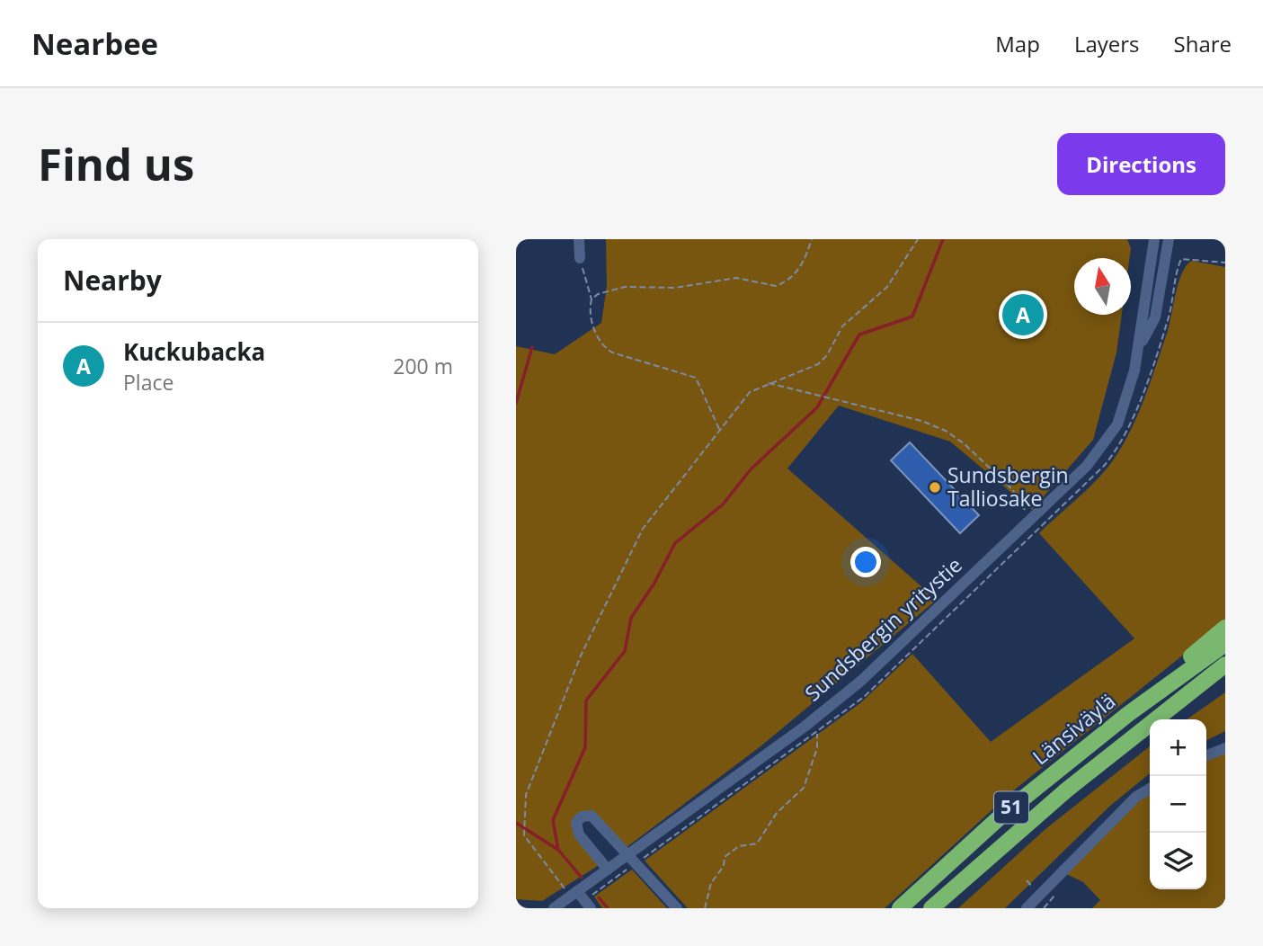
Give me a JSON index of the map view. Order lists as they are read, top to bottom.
{
  "streets": {
    "highway": ["Länsiväylä", "51"],
    "street": ["Sundsbergin yritystie"]
  },
  "places": ["Sundsbergin Talliosake"],
  "north": "top",
  "page": {
    "header": "Nearbee",
    "nav": ["Map", "Layers", "Share"],
    "buttons": "Directions",
    "title": "Find us",
    "heading": "Nearby",
    "pins": "A",
    "list": [
      {
        "mark": "A",
        "name": "Kuckubacka",
        "note": "Place",
        "value": "200 m"
      }
    ],
    "map_buttons": ["+", "−"]
  }
}
